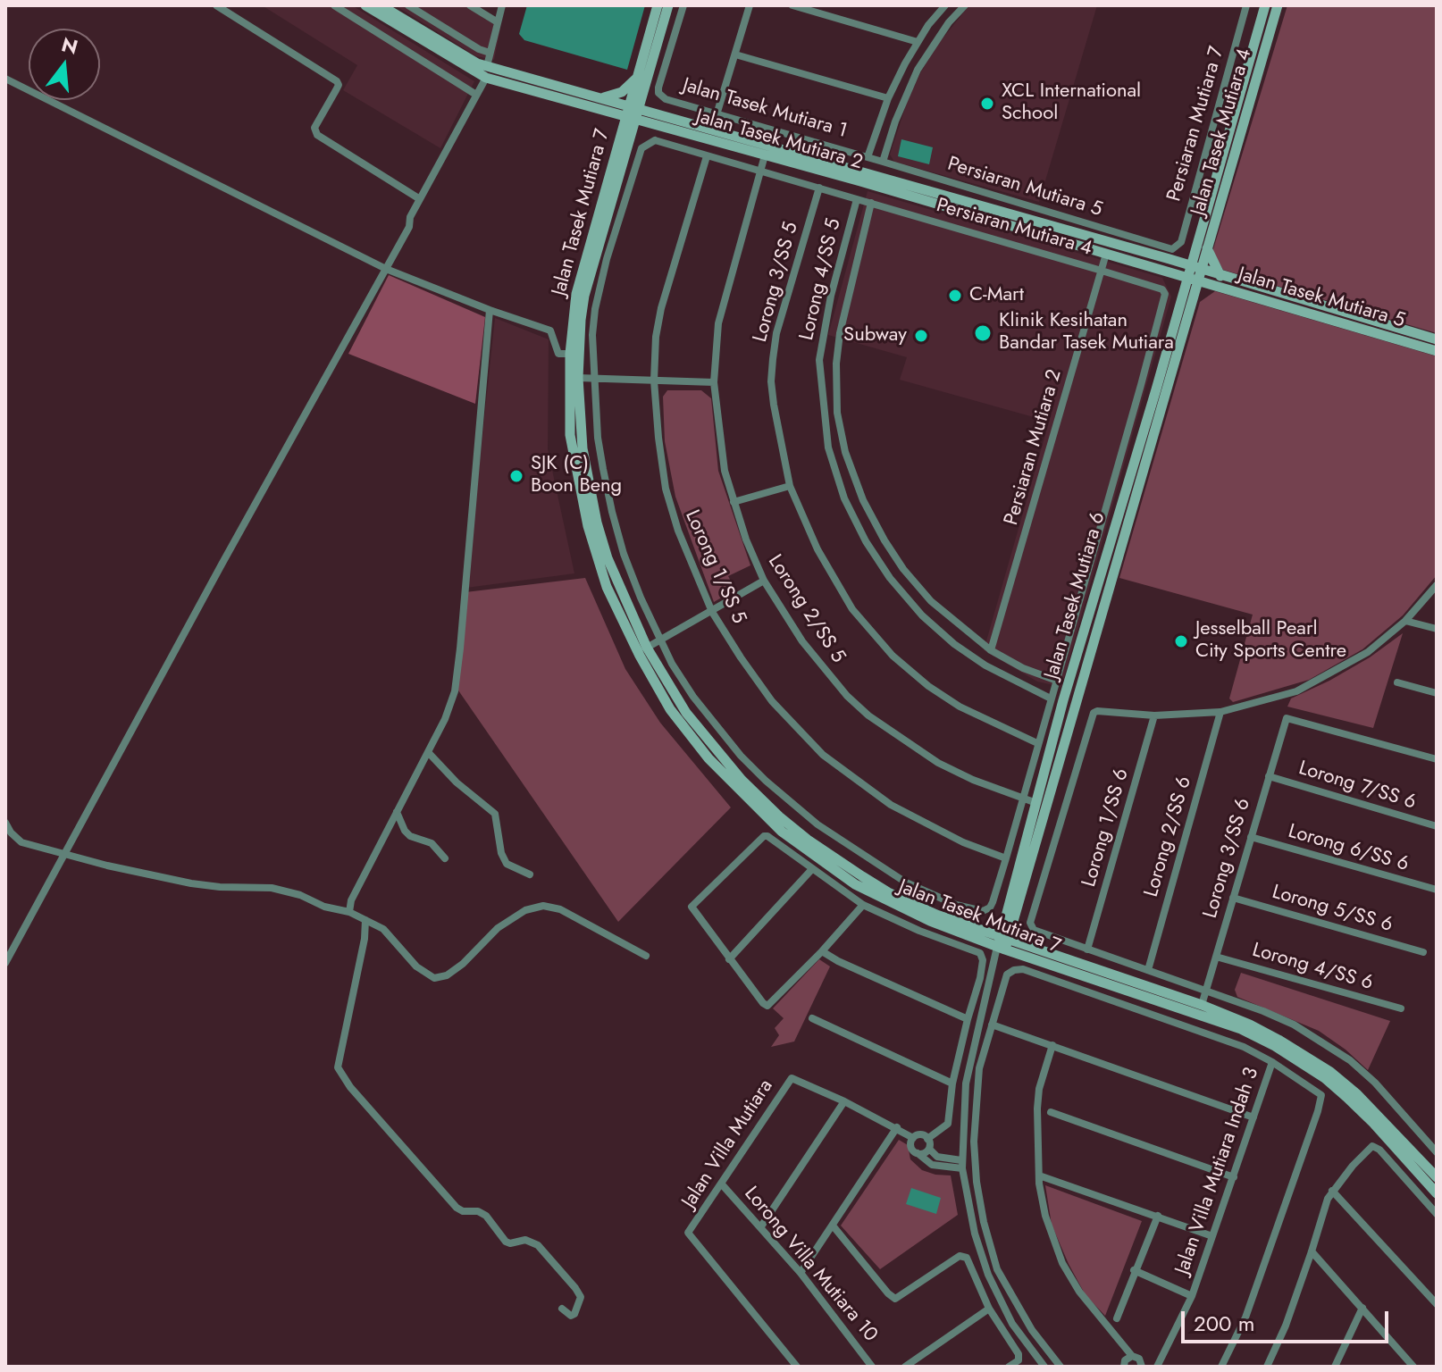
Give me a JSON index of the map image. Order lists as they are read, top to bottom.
{
  "streets": {
    "street": [
      "Jalan Tasek Mutiara 1",
      "Persiaran Mutiara 7",
      "Jalan Tasek Mutiara 4",
      "Jalan Tasek Mutiara 2",
      "Persiaran Mutiara 5",
      "Jalan Tasek Mutiara 7",
      "Persiaran Mutiara 4",
      "Lorong 4/SS 5",
      "Lorong 3/SS 5",
      "Jalan Tasek Mutiara 5",
      "Persiaran Mutiara 2",
      "Lorong 1/SS 5",
      "Jalan Tasek Mutiara 6",
      "Lorong 2/SS 5",
      "Lorong 7/SS 6",
      "Lorong 1/SS 6",
      "Lorong 2/SS 6",
      "Lorong 6/SS 6",
      "Lorong 3/SS 6",
      "Lorong 5/SS 6",
      "Lorong 4/SS 6",
      "Jalan Villa Mutiara",
      "Jalan Villa Mutiara Indah 3",
      "Lorong Villa Mutiara 10"
    ]
  },
  "crossings": [
    ["Jalan Tasek Mutiara 1", "Persiaran Mutiara 5"],
    ["Persiaran Mutiara 7", "Jalan Tasek Mutiara 2"],
    ["Persiaran Mutiara 7", "Persiaran Mutiara 5"],
    ["Jalan Tasek Mutiara 4", "Jalan Tasek Mutiara 2"],
    ["Jalan Tasek Mutiara 4", "Jalan Tasek Mutiara 5"],
    ["Jalan Tasek Mutiara 4", "Jalan Tasek Mutiara 6"],
    ["Jalan Tasek Mutiara 2", "Persiaran Mutiara 5"],
    ["Jalan Tasek Mutiara 2", "Jalan Tasek Mutiara 7"],
    ["Jalan Tasek Mutiara 2", "Jalan Tasek Mutiara 5"],
    ["Jalan Tasek Mutiara 2", "Persiaran Mutiara 2"],
    ["Jalan Tasek Mutiara 2", "Jalan Tasek Mutiara 6"],
    ["Jalan Tasek Mutiara 2", "Lorong 2/SS 5"],
    ["Jalan Tasek Mutiara 7", "Persiaran Mutiara 4"],
    ["Jalan Tasek Mutiara 7", "Lorong 4/SS 5"],
    ["Jalan Tasek Mutiara 7", "Lorong 3/SS 5"],
    ["Jalan Tasek Mutiara 7", "Lorong 1/SS 5"],
    ["Jalan Tasek Mutiara 7", "Jalan Tasek Mutiara 6"],
    ["Jalan Tasek Mutiara 7", "Lorong 2/SS 5"],
    ["Persiaran Mutiara 4", "Lorong 4/SS 5"],
    ["Persiaran Mutiara 4", "Persiaran Mutiara 2"],
    ["Jalan Tasek Mutiara 5", "Jalan Tasek Mutiara 6"],
    ["Jalan Tasek Mutiara 6", "Lorong 2/SS 5"],
    ["Lorong 7/SS 6", "Lorong 3/SS 6"],
    ["Lorong 6/SS 6", "Lorong 3/SS 6"],
    ["Lorong 3/SS 6", "Lorong 5/SS 6"],
    ["Lorong 3/SS 6", "Lorong 4/SS 6"],
    ["Jalan Villa Mutiara", "Lorong Villa Mutiara 10"]
  ],
  "places": [
    "XCL International School",
    "C-Mart",
    "Klinik Kesihatan Bandar Tasek Mutiara",
    "Subway",
    "SJK (C) Boon Beng",
    "Jesselball Pearl City Sports Centre"
  ],
  "scale_bar": "200 m",
  "north": "top"
}
